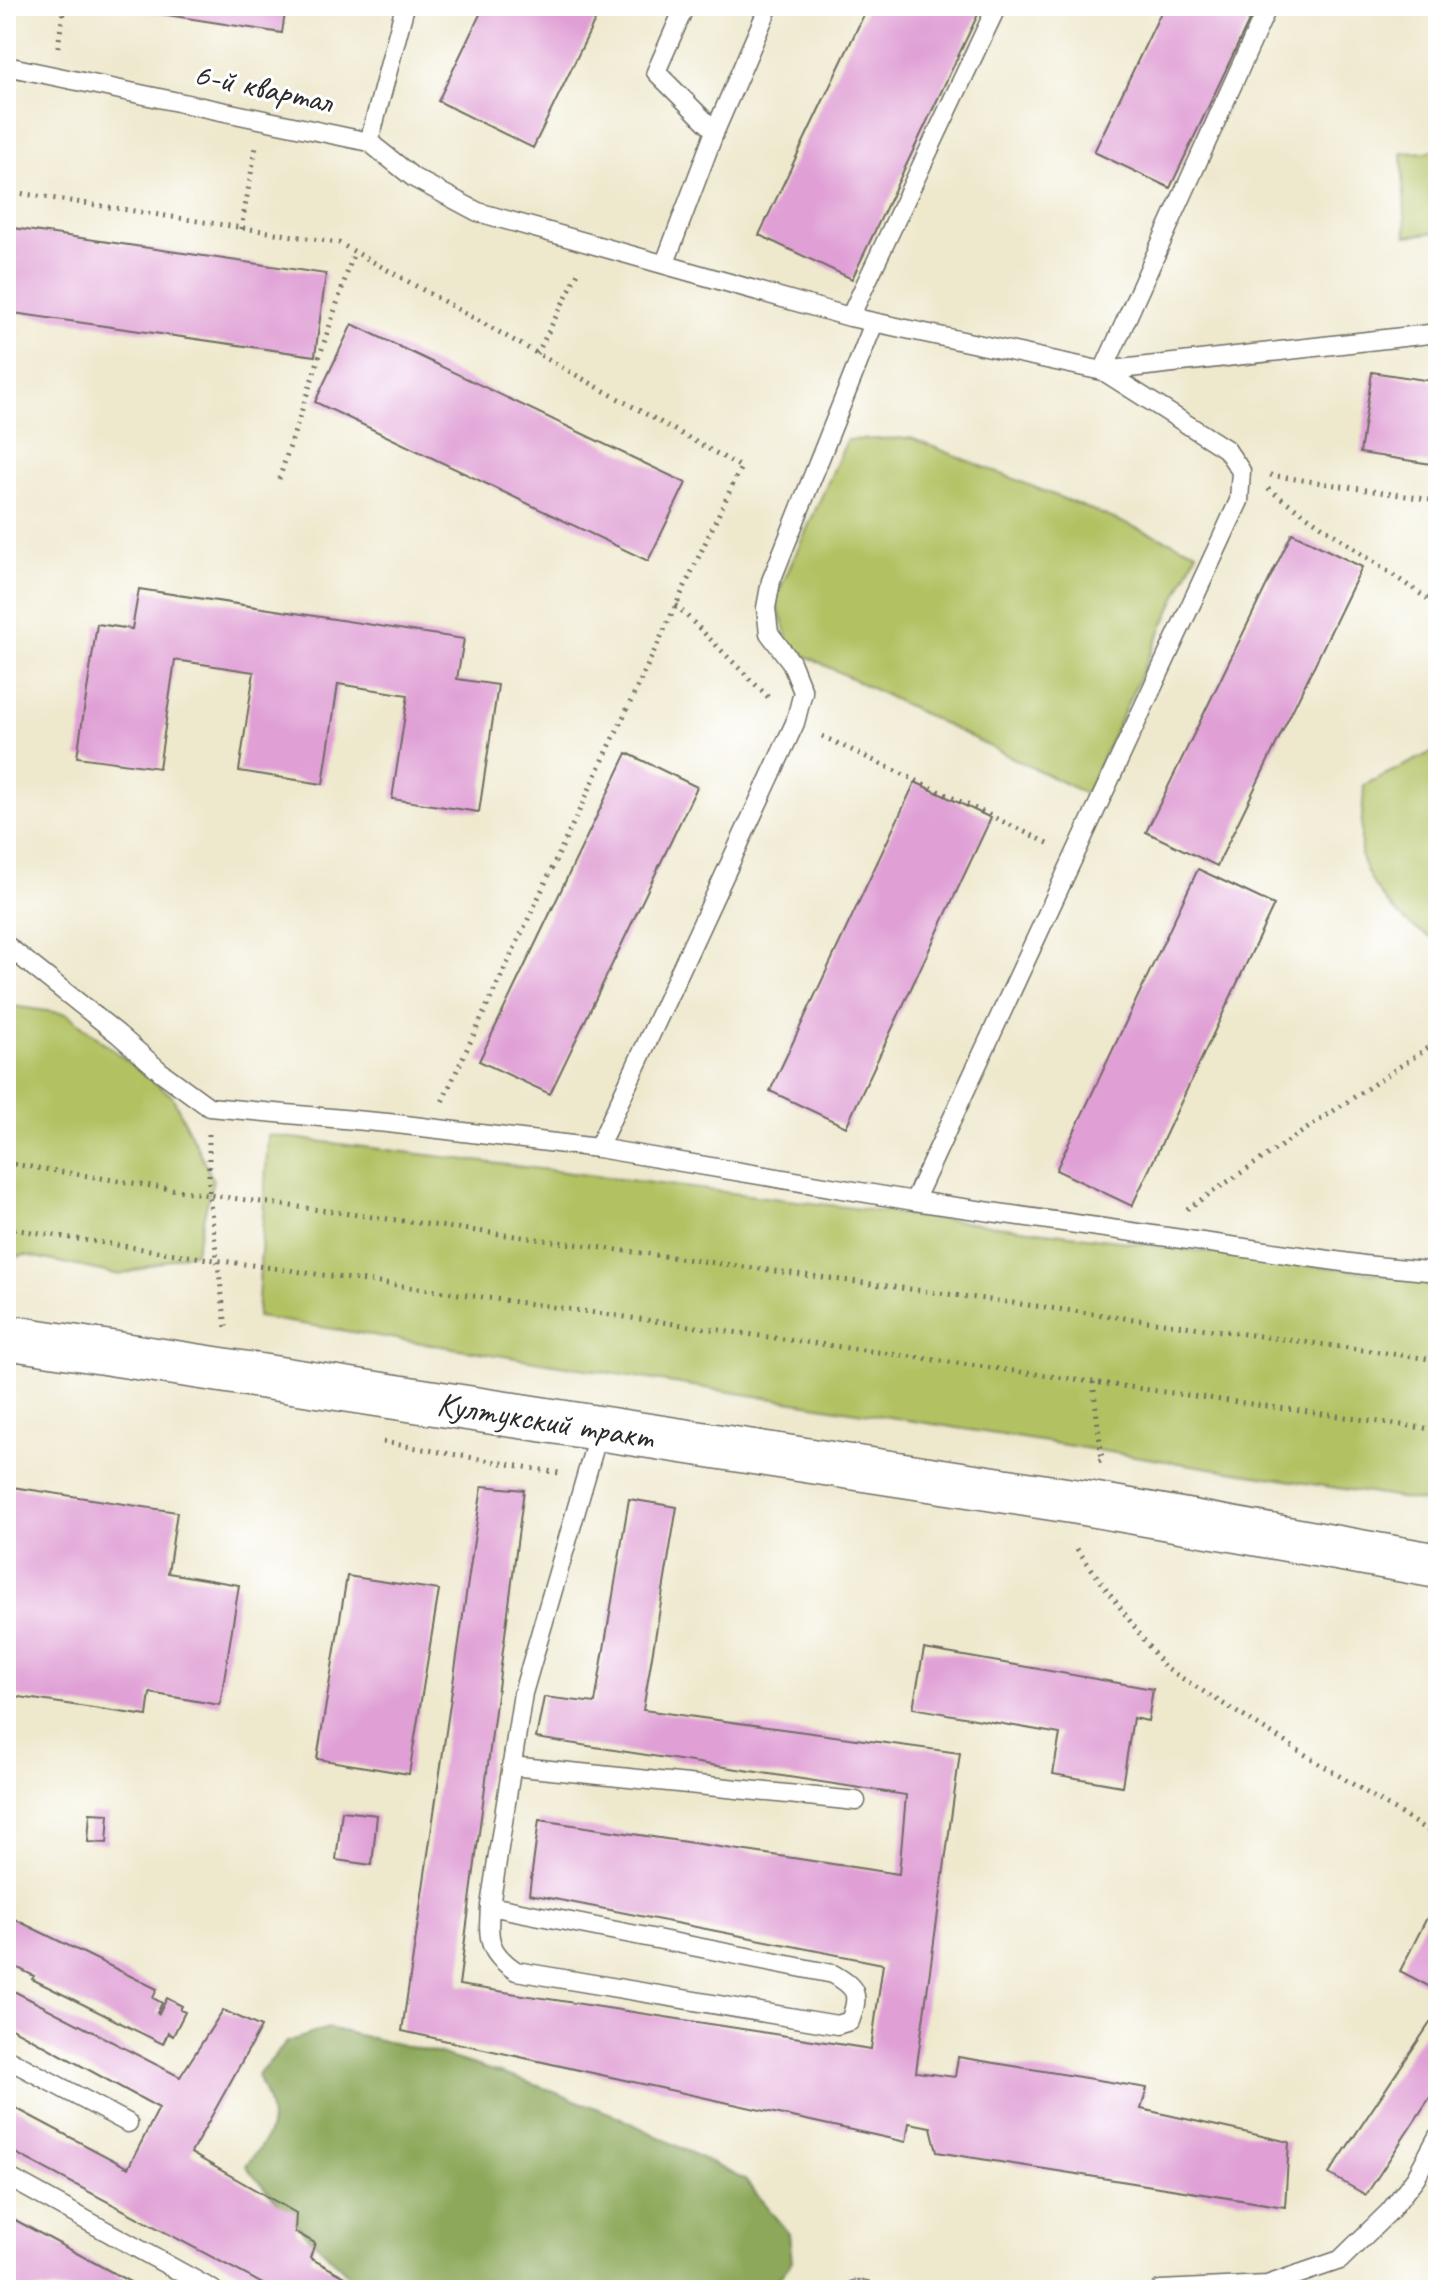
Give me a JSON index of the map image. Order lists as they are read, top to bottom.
{
  "streets": {
    "main road": ["Култукский тракт"],
    "lane": ["6-й квартал"]
  }
}
